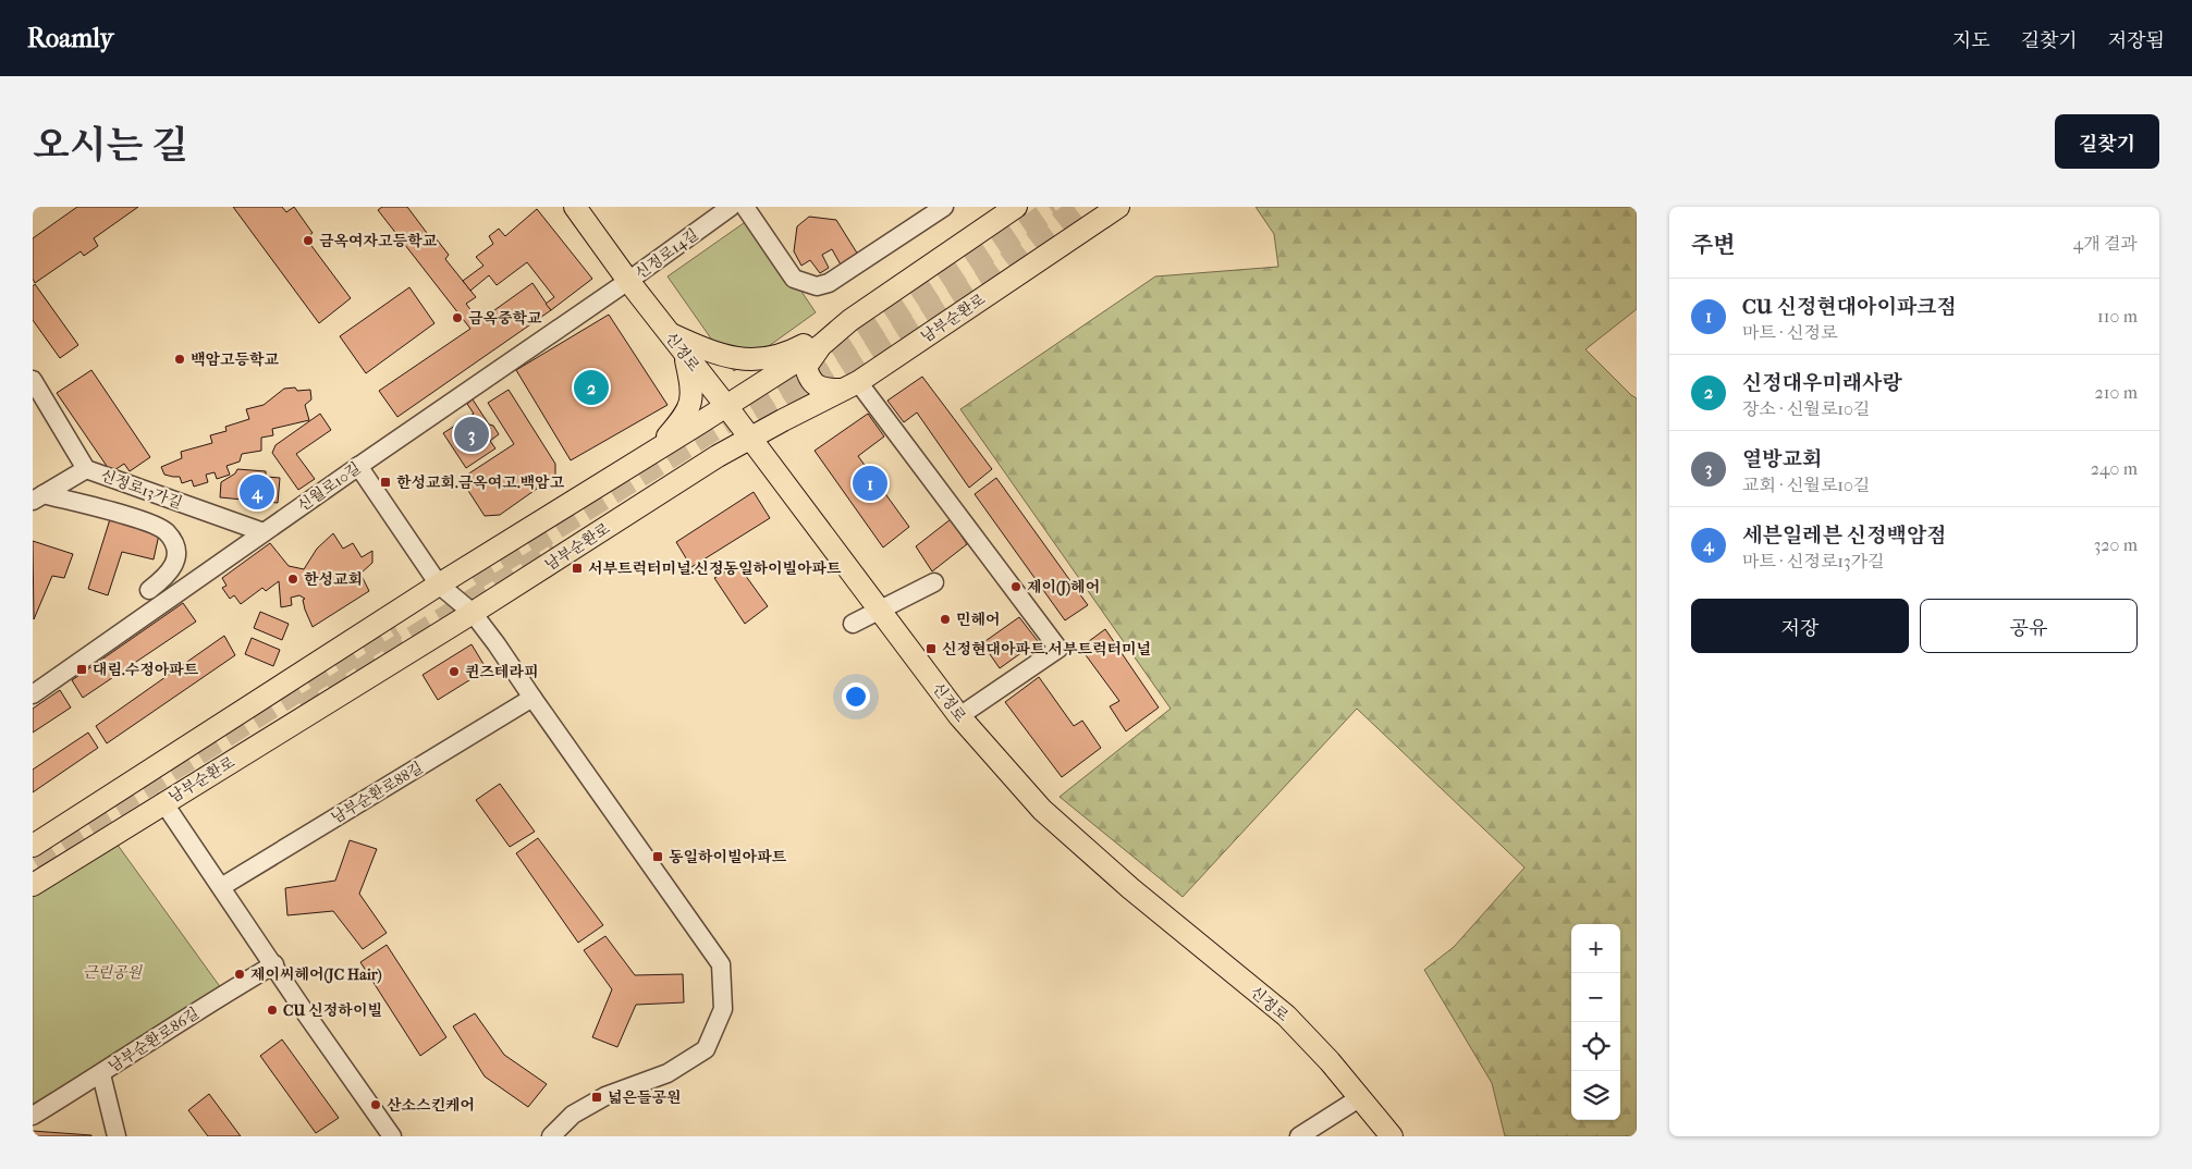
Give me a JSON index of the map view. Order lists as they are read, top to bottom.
{
  "streets": {
    "main road": ["남부순환로", "신정로"],
    "street": [
      "신정로14길",
      "신월로10길",
      "신정로13가길",
      "남부순환로88길",
      "남부순환로86길"
    ]
  },
  "crossings": [
    ["신정로14길", "신정로"],
    ["신정로14길", "신월로10길"],
    ["남부순환로", "신정로"],
    ["신정로", "신월로10길"],
    ["신월로10길", "신정로13가길"]
  ],
  "parks": ["근린공원"],
  "places": {
    "other": [
      "금옥여자고등학교",
      "금옥중학교",
      "백암고등학교",
      "한성교회",
      "제이(J)헤어",
      "민헤어",
      "퀸즈테라피",
      "제이씨헤어(JC Hair)",
      "CU 신정하이빌",
      "산소스킨케어"
    ],
    "transit": [
      "한성교회.금옥여고.백암고",
      "서부트럭터미널.신정동일하이빌아파트",
      "신정현대아파트.서부트럭터미널",
      "대림.수정아파트",
      "동일하이빌아파트",
      "넓은들공원"
    ]
  },
  "page": {
    "header": "Roamly",
    "nav": ["지도", "길찾기", "저장됨"],
    "title": "오시는 길",
    "buttons": [
      "길찾기",
      ["저장", "공유"]
    ],
    "heading": ["주변", "4개 결과"],
    "list": [
      {
        "mark": "1",
        "name": "CU 신정현대아이파크점",
        "note": "마트 · 신정로",
        "value": "110 m"
      },
      {
        "mark": "2",
        "name": "신정대우미래사랑",
        "note": "장소 · 신월로10길",
        "value": "210 m"
      },
      {
        "mark": "3",
        "name": "열방교회",
        "note": "교회 · 신월로10길",
        "value": "240 m"
      },
      {
        "mark": "4",
        "name": "세븐일레븐 신정백암점",
        "note": "마트 · 신정로13가길",
        "value": "320 m"
      }
    ],
    "pins": [
      "2",
      "3",
      "1",
      "4"
    ],
    "map_buttons": ["+", "−"]
  }
}
